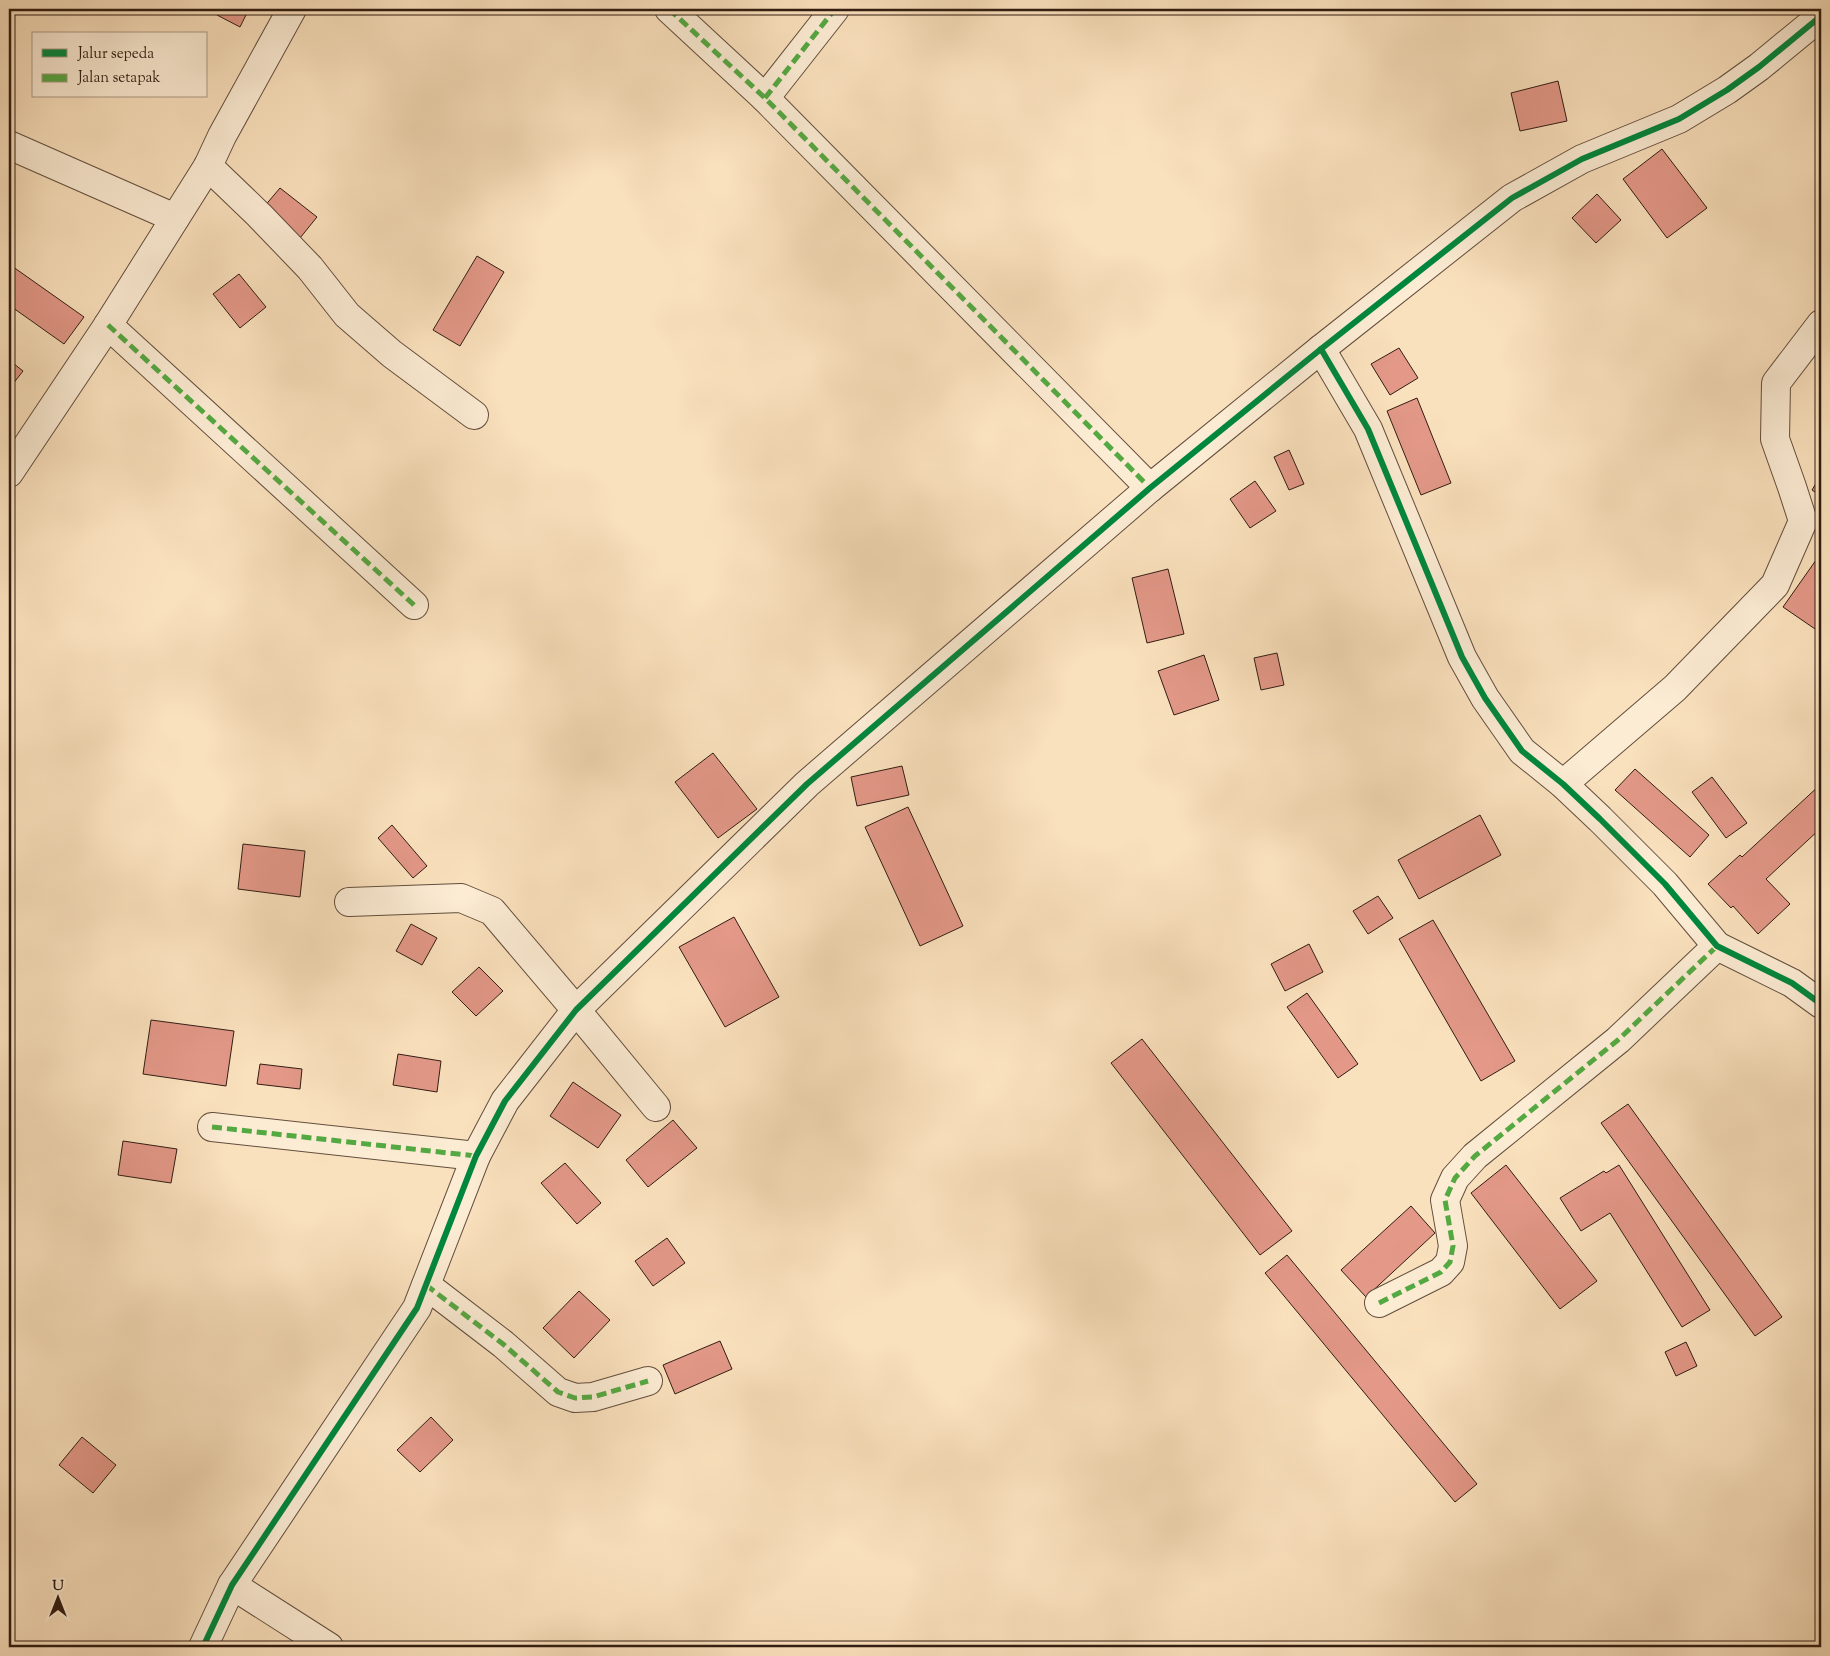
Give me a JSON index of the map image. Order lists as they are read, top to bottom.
{
  "legend": ["Jalur sepeda", "Jalan setapak"],
  "north": "top"
}
